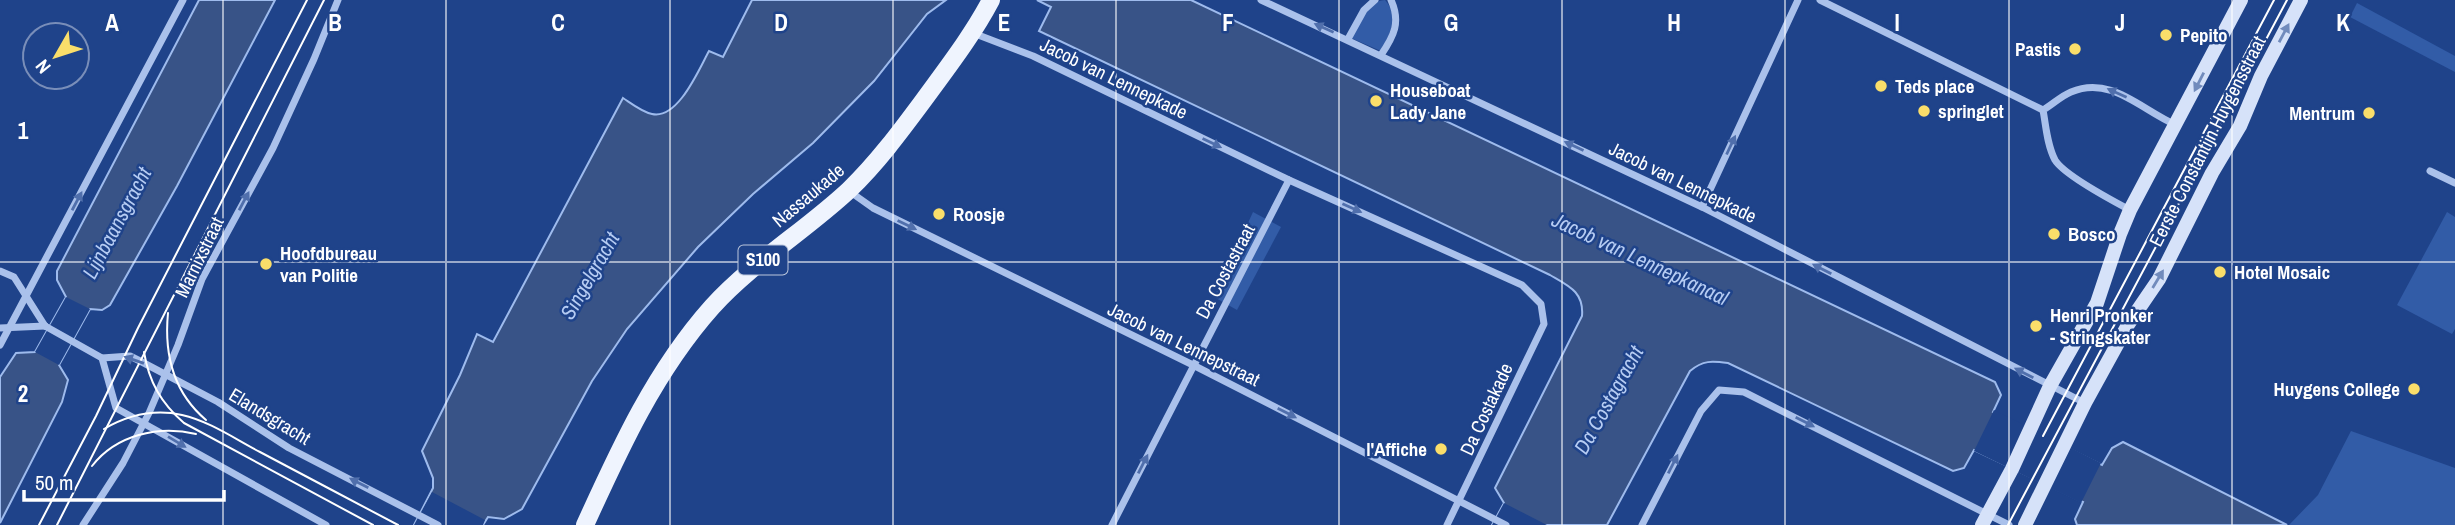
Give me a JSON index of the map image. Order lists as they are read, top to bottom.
{
  "streets": {
    "main road": ["Nassaukade", "S100"],
    "street": [
      "Jacob van Lennepkade",
      "Eerste Constantijn Huygensstraat",
      "Marnixstraat",
      "Da Costastraat",
      "Jacob van Lennepstraat",
      "Da Costakade",
      "Elandsgracht"
    ]
  },
  "crossings": [
    ["Jacob van Lennepkade", "Eerste Constantijn Huygensstraat"],
    ["Jacob van Lennepkade", "Nassaukade"],
    ["Jacob van Lennepkade", "Da Costastraat"],
    ["Jacob van Lennepkade", "Da Costakade"],
    ["Nassaukade", "Jacob van Lennepstraat"],
    ["Marnixstraat", "Elandsgracht"],
    ["Da Costastraat", "Jacob van Lennepstraat"],
    ["Jacob van Lennepstraat", "Da Costakade"]
  ],
  "one_way": ["Marnixstraat", "Da Costastraat", "Jacob van Lennepstraat"],
  "water": [
    "Lijnbaansgracht",
    "Jacob van Lennepkanaal",
    "Singelgracht",
    "Da Costagracht"
  ],
  "places": [
    "Pepito",
    "Pastis",
    "Teds place",
    "Houseboat Lady Jane",
    "springlet",
    "Mentrum",
    "Roosje",
    "Bosco",
    "Hoofdbureau van Politie",
    "Hotel Mosaic",
    "Henri Pronker - Stringskater",
    "Huygens College",
    "l'Affiche"
  ],
  "scale_bar": "50 m",
  "north": "bottom left",
  "grid": {
    "columns": [
      "A",
      "B",
      "C",
      "D",
      "E",
      "F",
      "G",
      "H",
      "I",
      "J",
      "K"
    ],
    "rows": ["1", "2"]
  }
}
